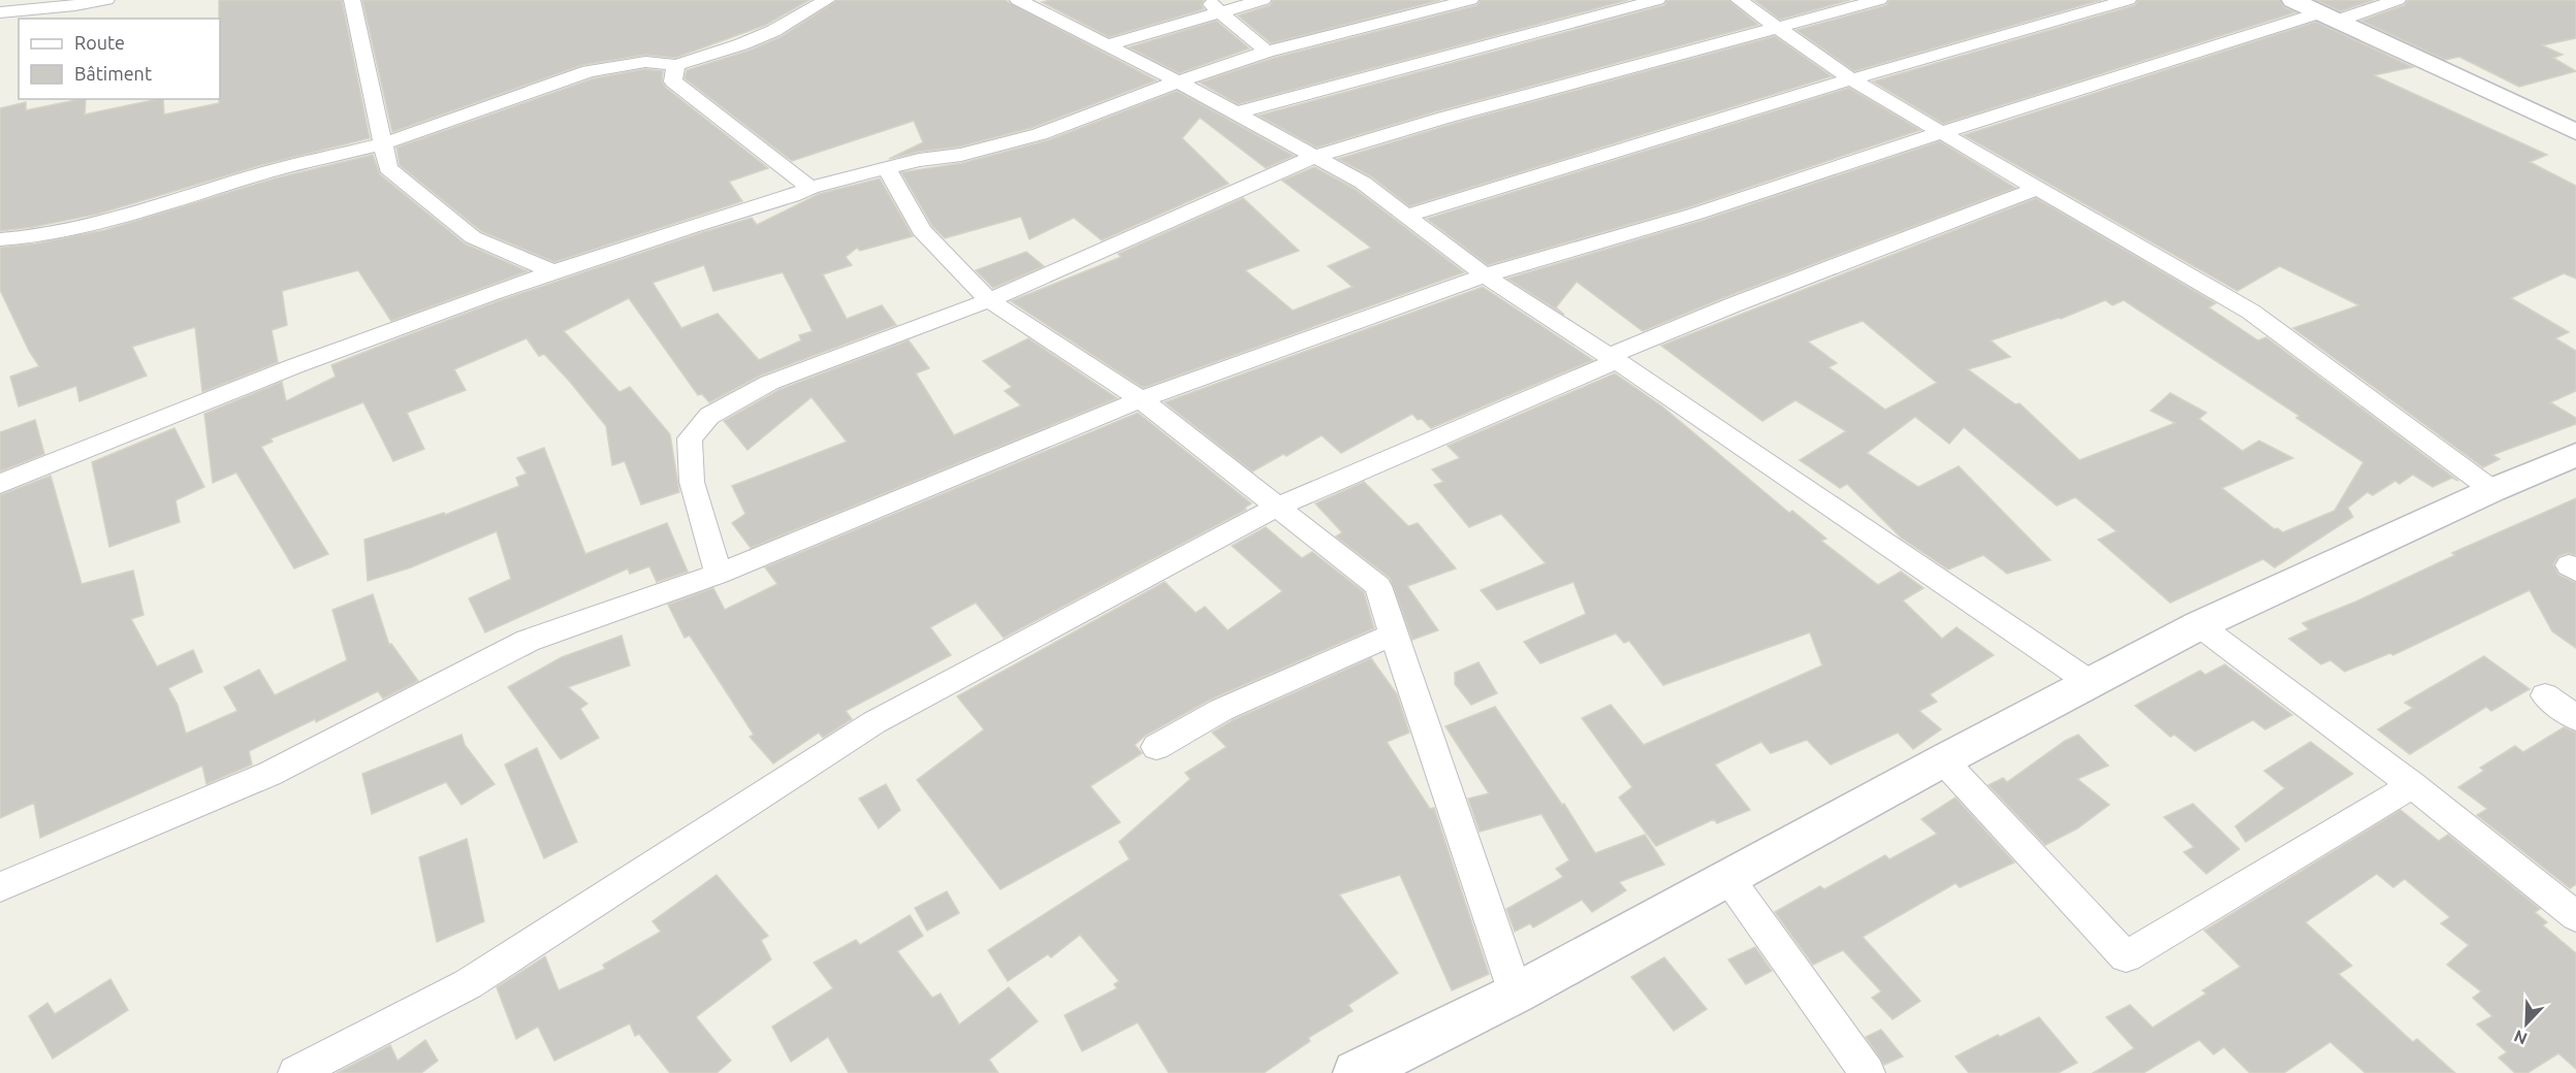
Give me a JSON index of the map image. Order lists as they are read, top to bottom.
{
  "legend": ["Route", "Bâtiment"],
  "north": "bottom left"
}
